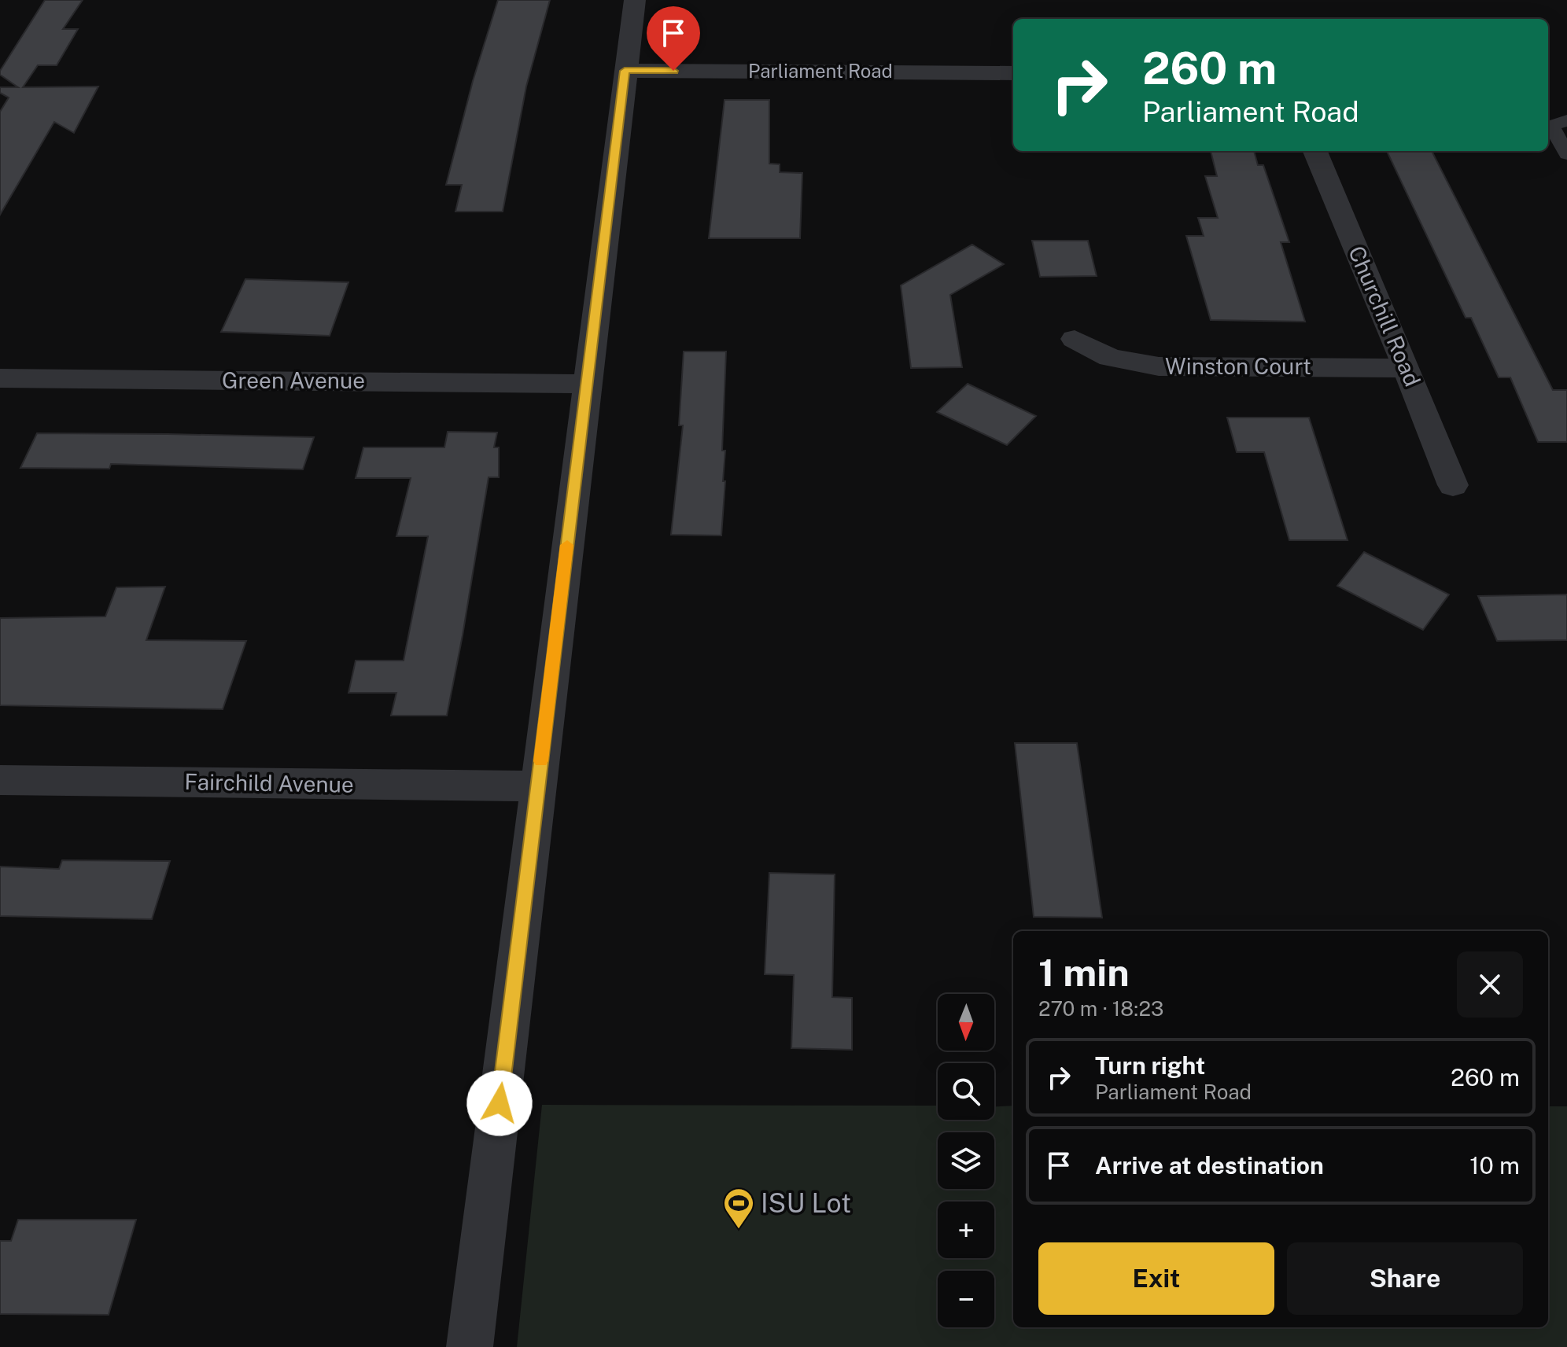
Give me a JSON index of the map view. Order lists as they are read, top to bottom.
{
  "streets": {
    "street": [
      "Parliament Road",
      "Churchill Road",
      "Winston Court",
      "Green Avenue",
      "Fairchild Avenue"
    ]
  },
  "crossings": [
    ["Churchill Road", "Winston Court"]
  ],
  "places": {
    "sports": ["ISU Lot"]
  },
  "north": "bottom",
  "page": {
    "turn": ["260 m", "Parliament Road"],
    "heading": ["1 min", "270 m · 18:23"],
    "map_buttons": ["+", "−"],
    "list": [
      {
        "name": "Turn right",
        "note": "Parliament Road",
        "value": "260 m"
      },
      {
        "name": "Arrive at destination",
        "value": "10 m"
      }
    ],
    "buttons": ["Exit", "Share"]
  }
}
